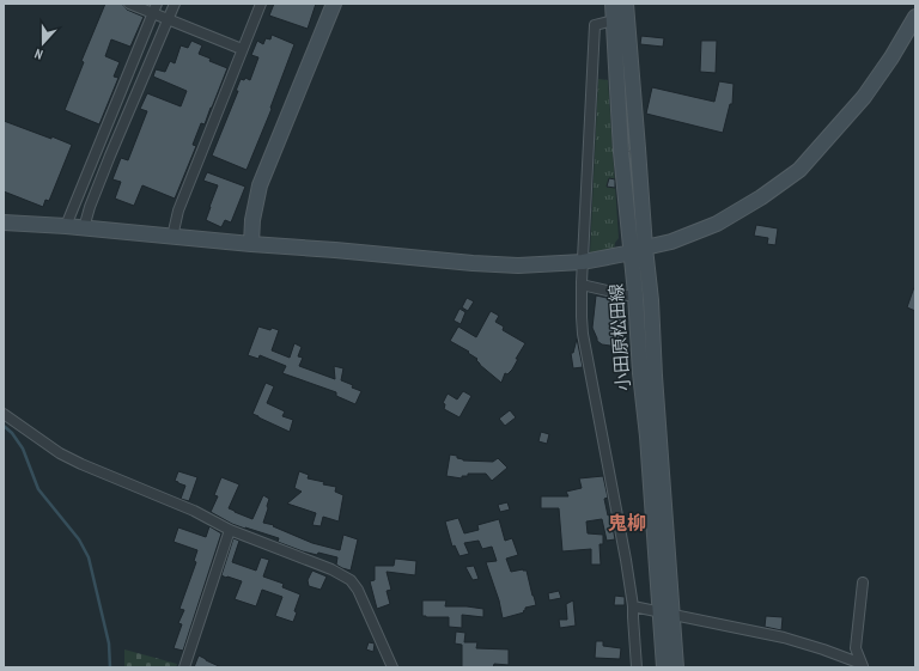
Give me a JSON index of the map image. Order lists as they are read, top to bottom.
{
  "streets": {
    "street": ["小田原松田線"]
  },
  "districts": ["鬼柳"],
  "north": "bottom"
}
